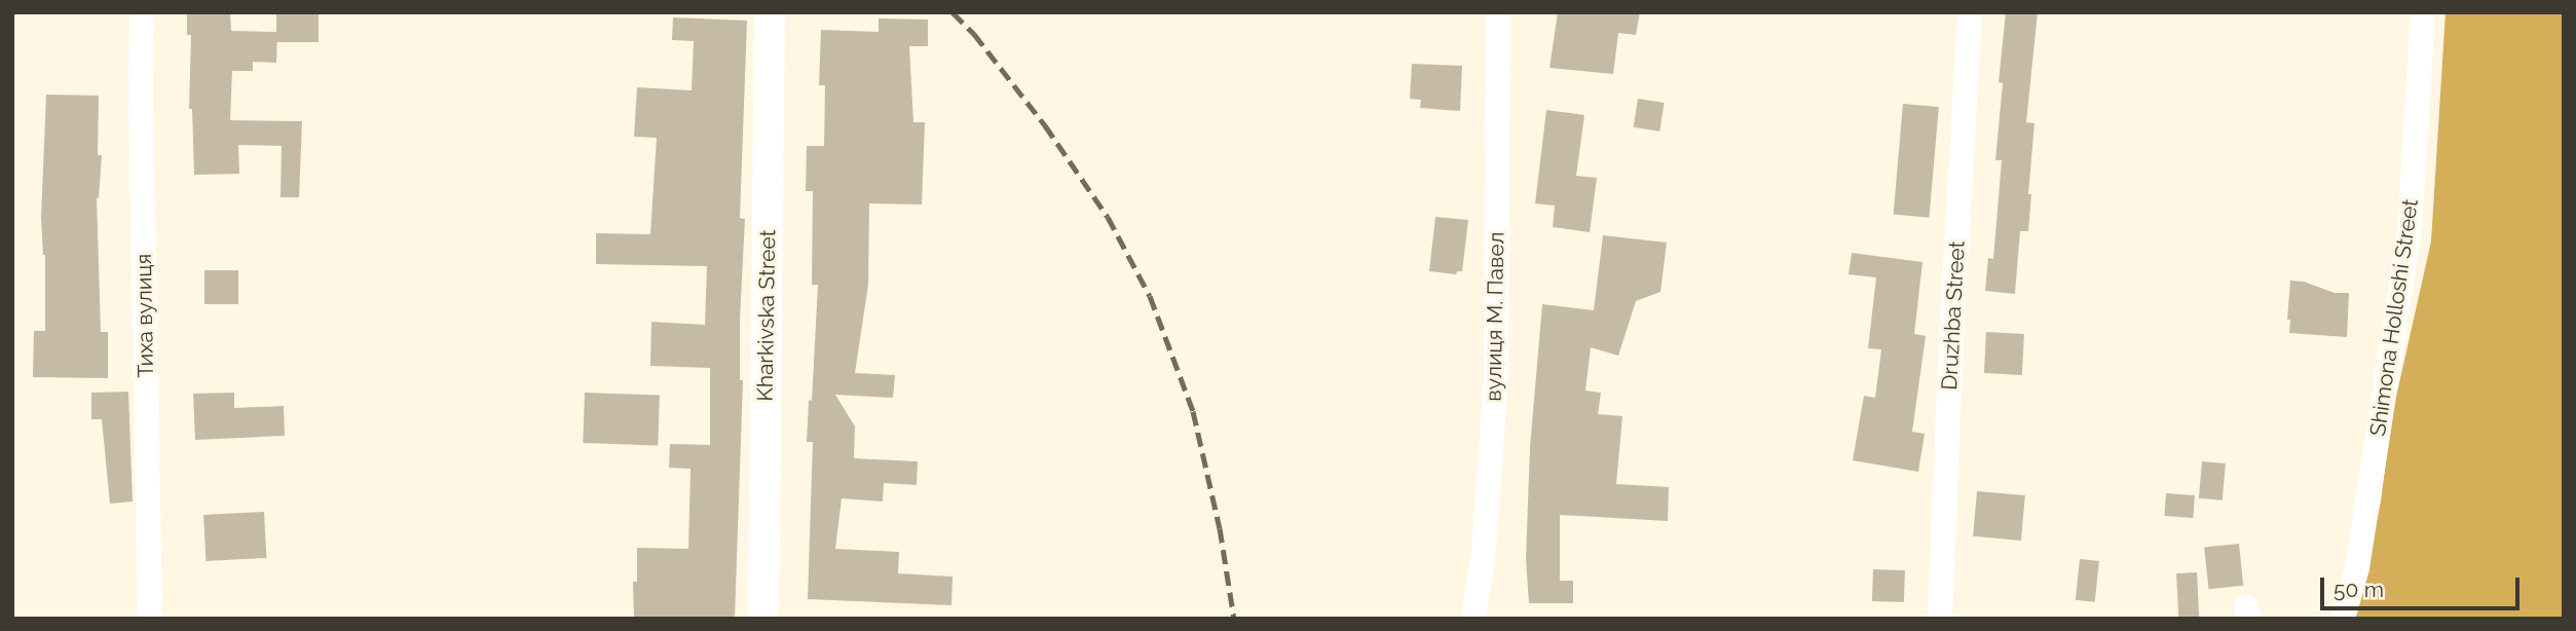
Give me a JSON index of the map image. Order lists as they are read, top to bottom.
{
  "streets": {
    "street": [
      "Тиха вулиця",
      "Kharkivska Street",
      "Druzhba Street",
      "вулиця М. Павел",
      "Shimona Holloshi Street"
    ]
  },
  "scale_bar": "50 m"
}
